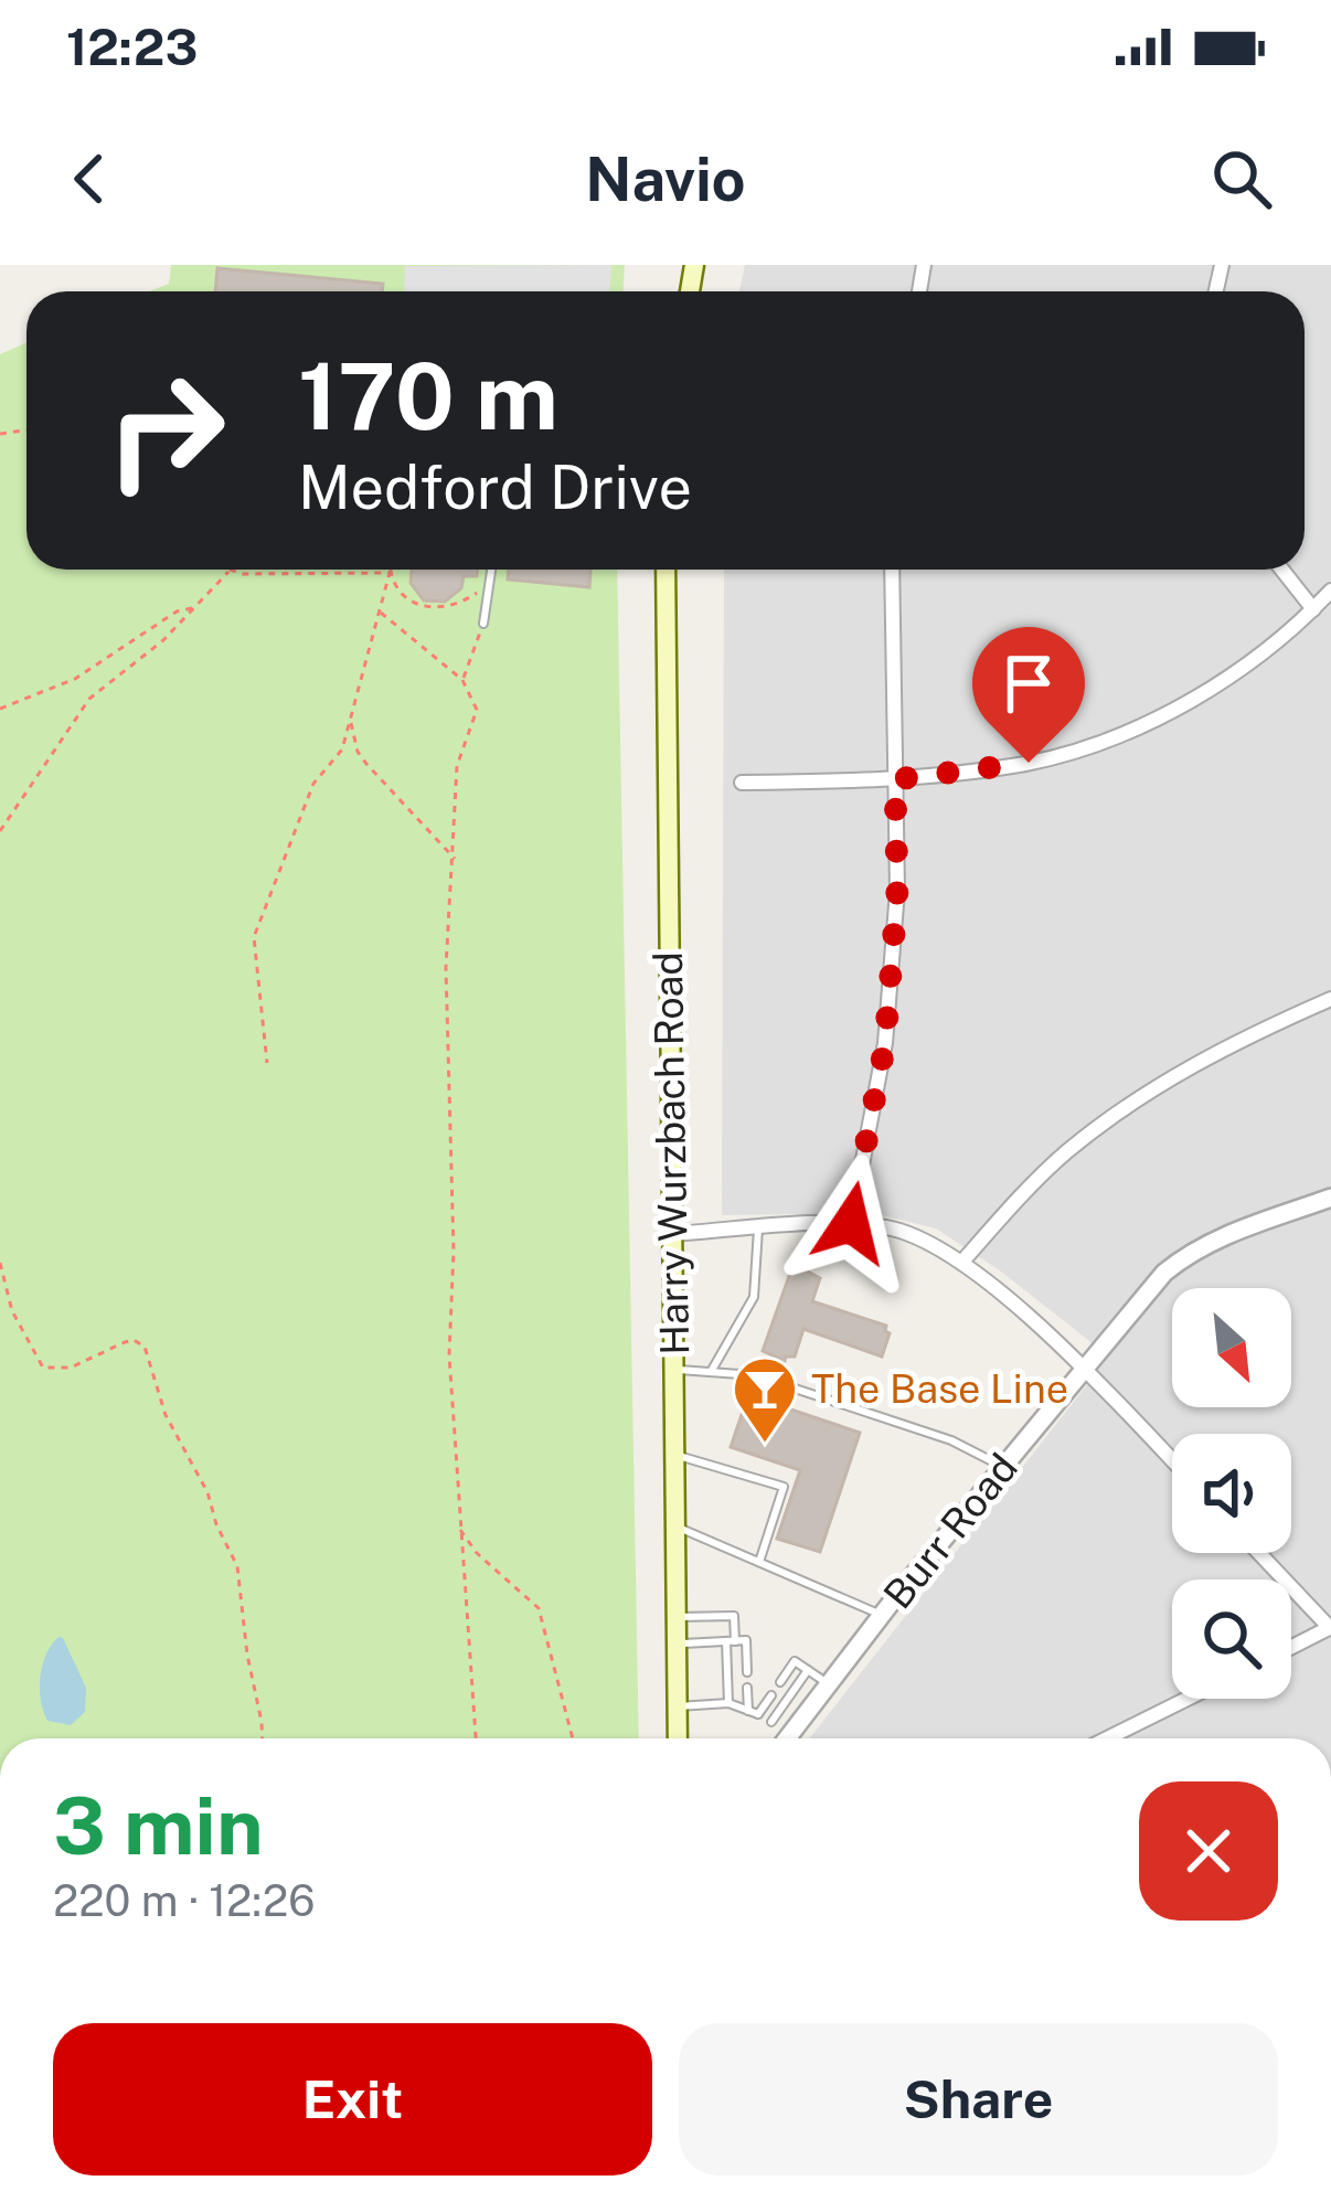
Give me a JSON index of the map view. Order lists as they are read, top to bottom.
{
  "streets": {
    "main road": ["Harry Wurzbach Road"],
    "street": ["Burr Road"]
  },
  "places": {
    "bar": ["The Base Line"]
  },
  "north": "bottom right",
  "page": {
    "status": "12:23",
    "header": "Navio",
    "turn": ["170 m", "Medford Drive"],
    "heading": ["3 min", "220 m · 12:26"],
    "buttons": ["Exit", "Share"]
  }
}
